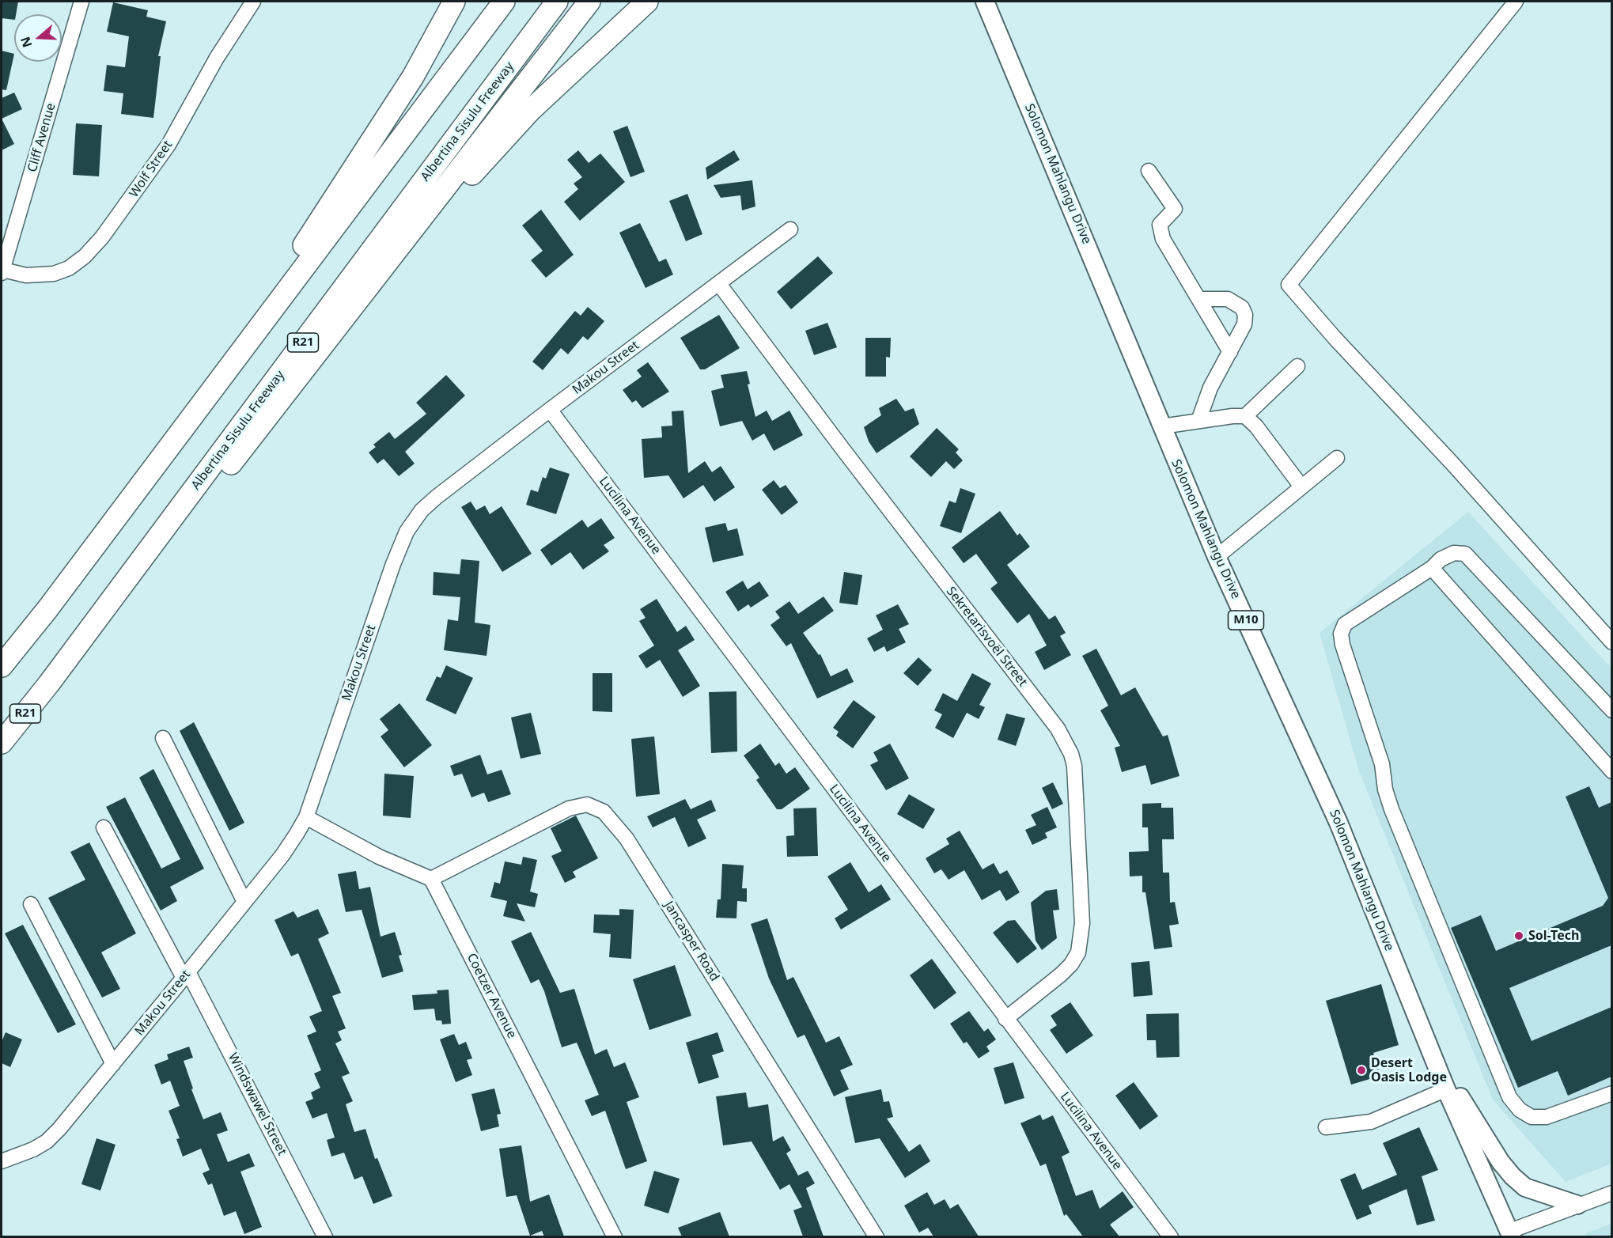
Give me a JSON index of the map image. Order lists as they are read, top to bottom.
{
  "streets": {
    "highway": ["Albertina Sisulu Freeway", "R21"],
    "main road": ["Solomon Mahlangu Drive", "M10"],
    "street": [
      "Cliff Avenue",
      "Wolf Street",
      "Makou Street",
      "Lucilina Avenue",
      "Sekretarisvoël Street",
      "Jancasper Road",
      "Coetzer Avenue",
      "Windswawel Street"
    ]
  },
  "crossings": [
    ["Cliff Avenue", "Wolf Street"],
    ["Makou Street", "Lucilina Avenue"],
    ["Makou Street", "Sekretarisvoël Street"],
    ["Makou Street", "Windswawel Street"],
    ["Lucilina Avenue", "Sekretarisvoël Street"],
    ["Jancasper Road", "Coetzer Avenue"]
  ],
  "places": ["Sol-Tech", "Desert Oasis Lodge"],
  "north": "left"
}
